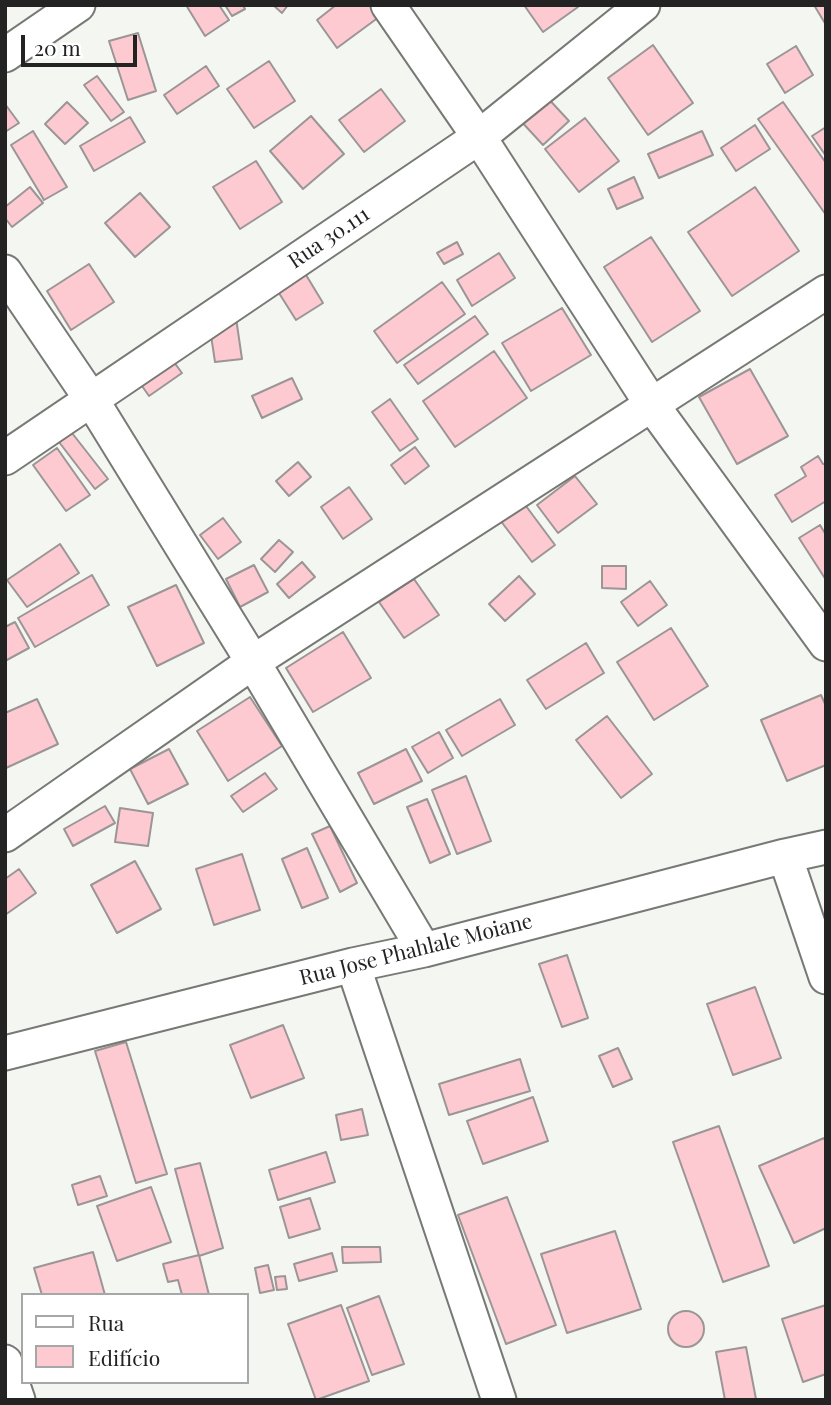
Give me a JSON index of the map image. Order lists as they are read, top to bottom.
{
  "streets": {
    "street": ["Rua 30.111", "Rua Jose Phahlale Moiane"]
  },
  "legend": ["Rua", "Edifício"],
  "scale_bar": "20 m"
}
